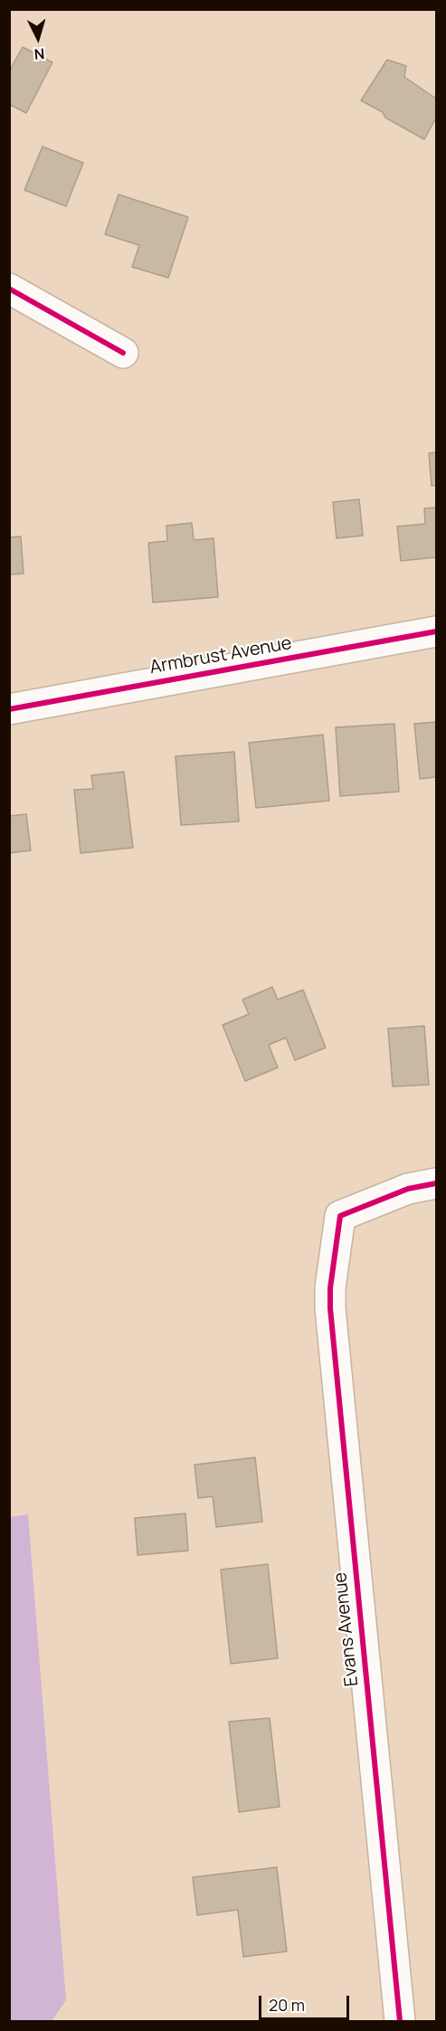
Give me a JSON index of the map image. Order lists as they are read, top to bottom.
{
  "streets": {
    "street": ["Armbrust Avenue", "Evans Avenue"]
  },
  "scale_bar": "20 m",
  "north": "bottom"
}
